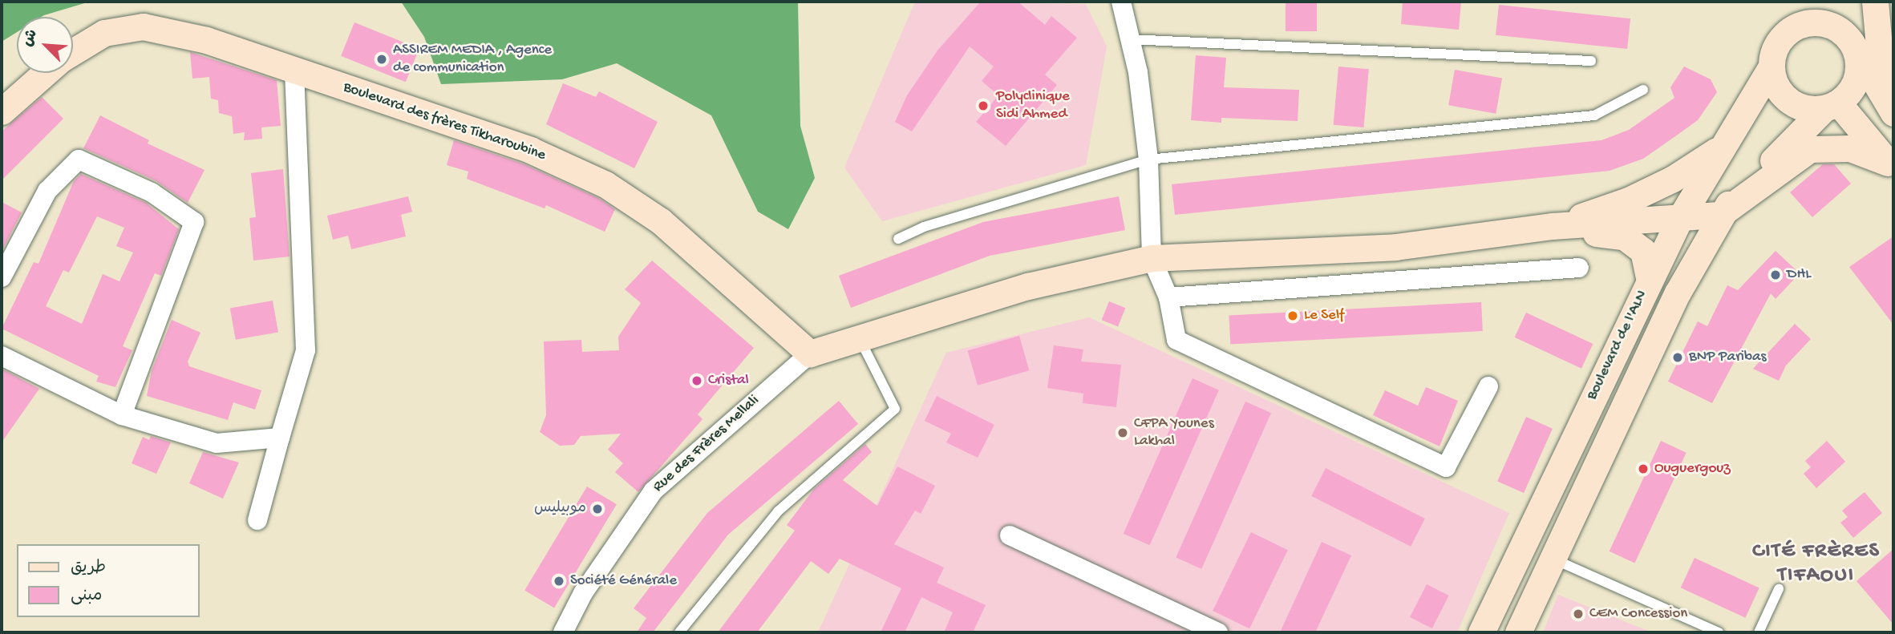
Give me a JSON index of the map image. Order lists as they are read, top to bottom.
{
  "streets": {
    "street": ["Boulevard des frères Tikharoubine", "Boulevard de l'ALN", "Rue des Frères Mellali"]
  },
  "crossings": [
    ["Boulevard des frères Tikharoubine", "Rue des Frères Mellali"]
  ],
  "districts": ["CITÉ FRÈRES TIFAOUI"],
  "places": [
    "ASSIREM MEDIA , Agence de communication",
    "Polyclinique Sidi Ahmed",
    "DHL",
    "Le Self",
    "BNP Paribas",
    "Cristal",
    "CFPA Younes Lakhal",
    "Ouguergouz",
    "موبيليس",
    "Société Générale",
    "CEM Concession"
  ],
  "legend": ["طريق", "مبنى"],
  "north": "top left"
}
